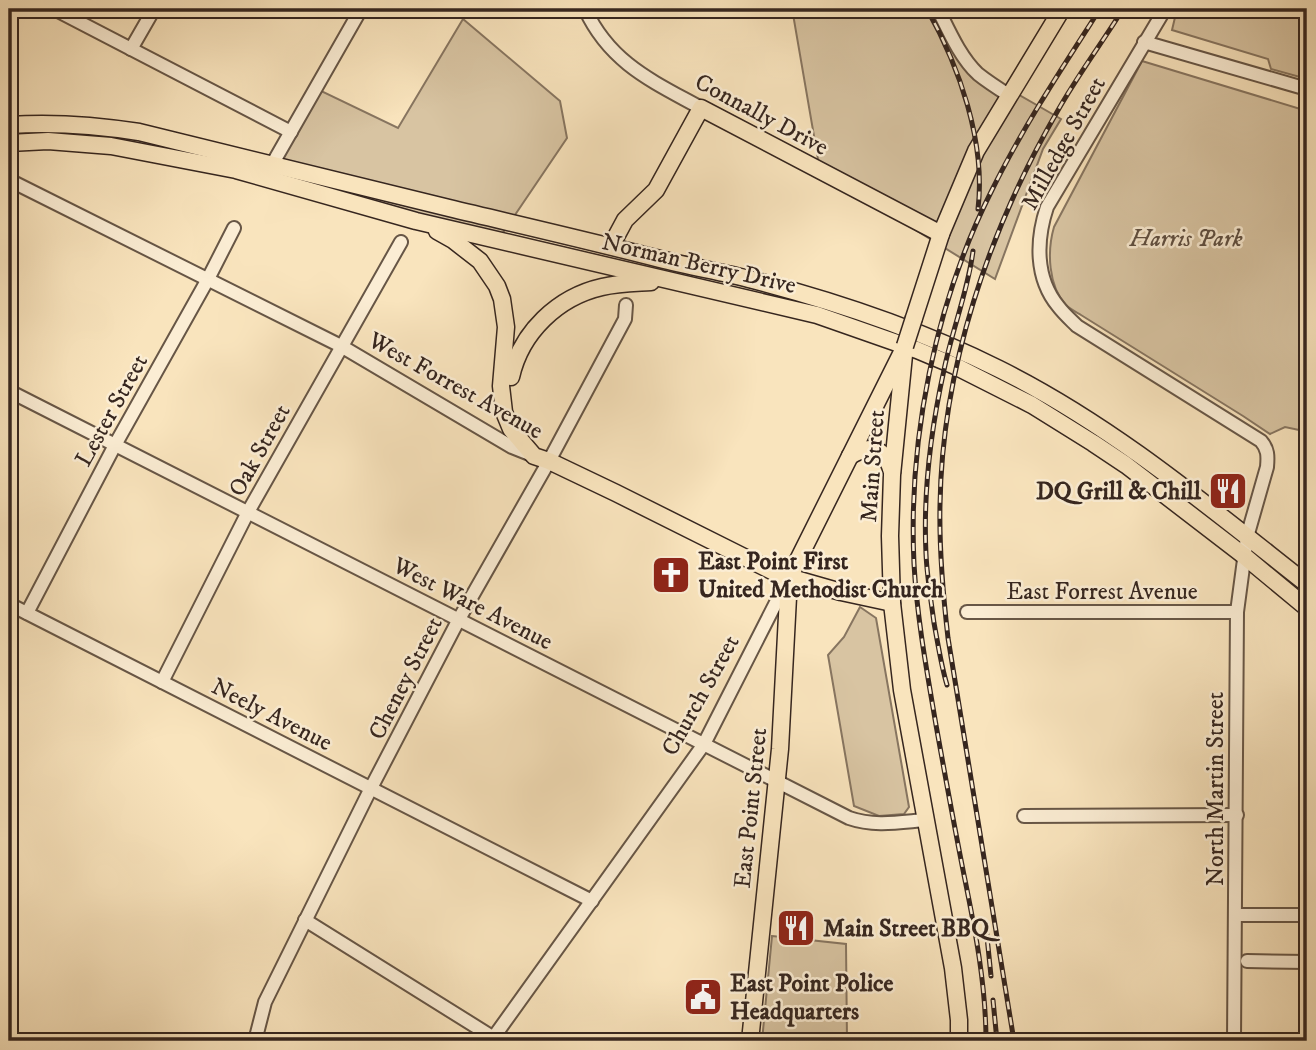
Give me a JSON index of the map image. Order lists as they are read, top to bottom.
{
  "streets": {
    "main road": [
      "Connally Drive",
      "Norman Berry Drive",
      "West Forrest Avenue",
      "Main Street",
      "Church Street",
      "East Point Street"
    ],
    "street": [
      "Milledge Street",
      "Lester Street",
      "Oak Street",
      "East Forrest Avenue",
      "West Ware Avenue",
      "Cheney Street",
      "Neely Avenue",
      "North Martin Street"
    ]
  },
  "crossings": [
    ["Connally Drive", "Church Street"],
    ["Milledge Street", "North Martin Street"],
    ["Norman Berry Drive", "North Martin Street"],
    ["West Forrest Avenue", "Lester Street"],
    ["West Forrest Avenue", "Oak Street"],
    ["West Forrest Avenue", "Main Street"],
    ["West Forrest Avenue", "Cheney Street"],
    ["West Forrest Avenue", "Church Street"],
    ["West Forrest Avenue", "East Point Street"],
    ["Lester Street", "West Ware Avenue"],
    ["Lester Street", "Neely Avenue"],
    ["Oak Street", "West Ware Avenue"],
    ["Oak Street", "Neely Avenue"],
    ["Main Street", "West Ware Avenue"],
    ["Main Street", "Church Street"],
    ["East Forrest Avenue", "North Martin Street"],
    ["West Ware Avenue", "Cheney Street"],
    ["West Ware Avenue", "Church Street"],
    ["West Ware Avenue", "East Point Street"],
    ["Cheney Street", "Neely Avenue"],
    ["Church Street", "Neely Avenue"],
    ["Church Street", "East Point Street"]
  ],
  "parks": ["Harris Park"],
  "places": {
    "restaurant": ["DQ Grill & Chill", "Main Street BBQ"],
    "church": ["East Point First United Methodist Church"],
    "public building": ["East Point Police Headquarters"]
  }
}
